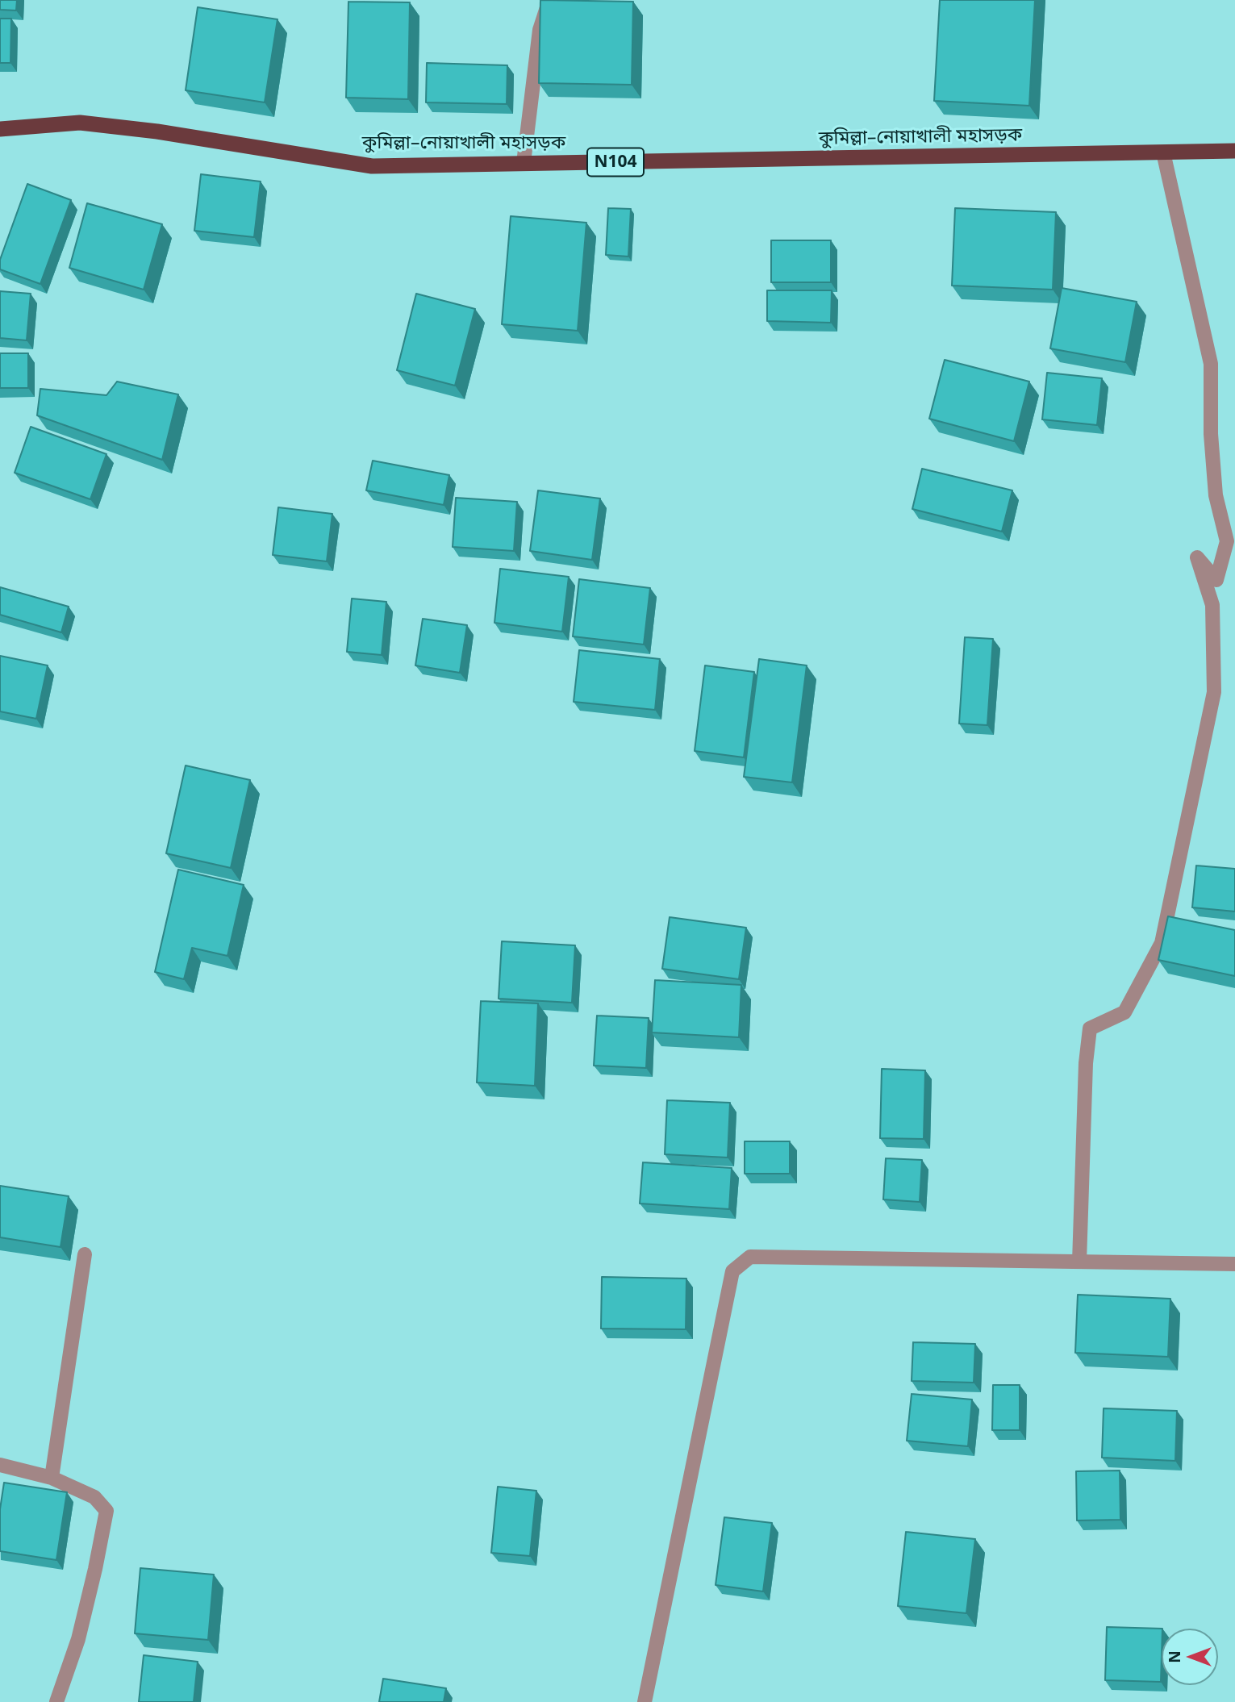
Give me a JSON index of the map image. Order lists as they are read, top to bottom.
{
  "streets": {
    "highway": ["কুমিল্লা–নোয়াখালী মহাসড়ক", "N104"]
  },
  "north": "left"
}
